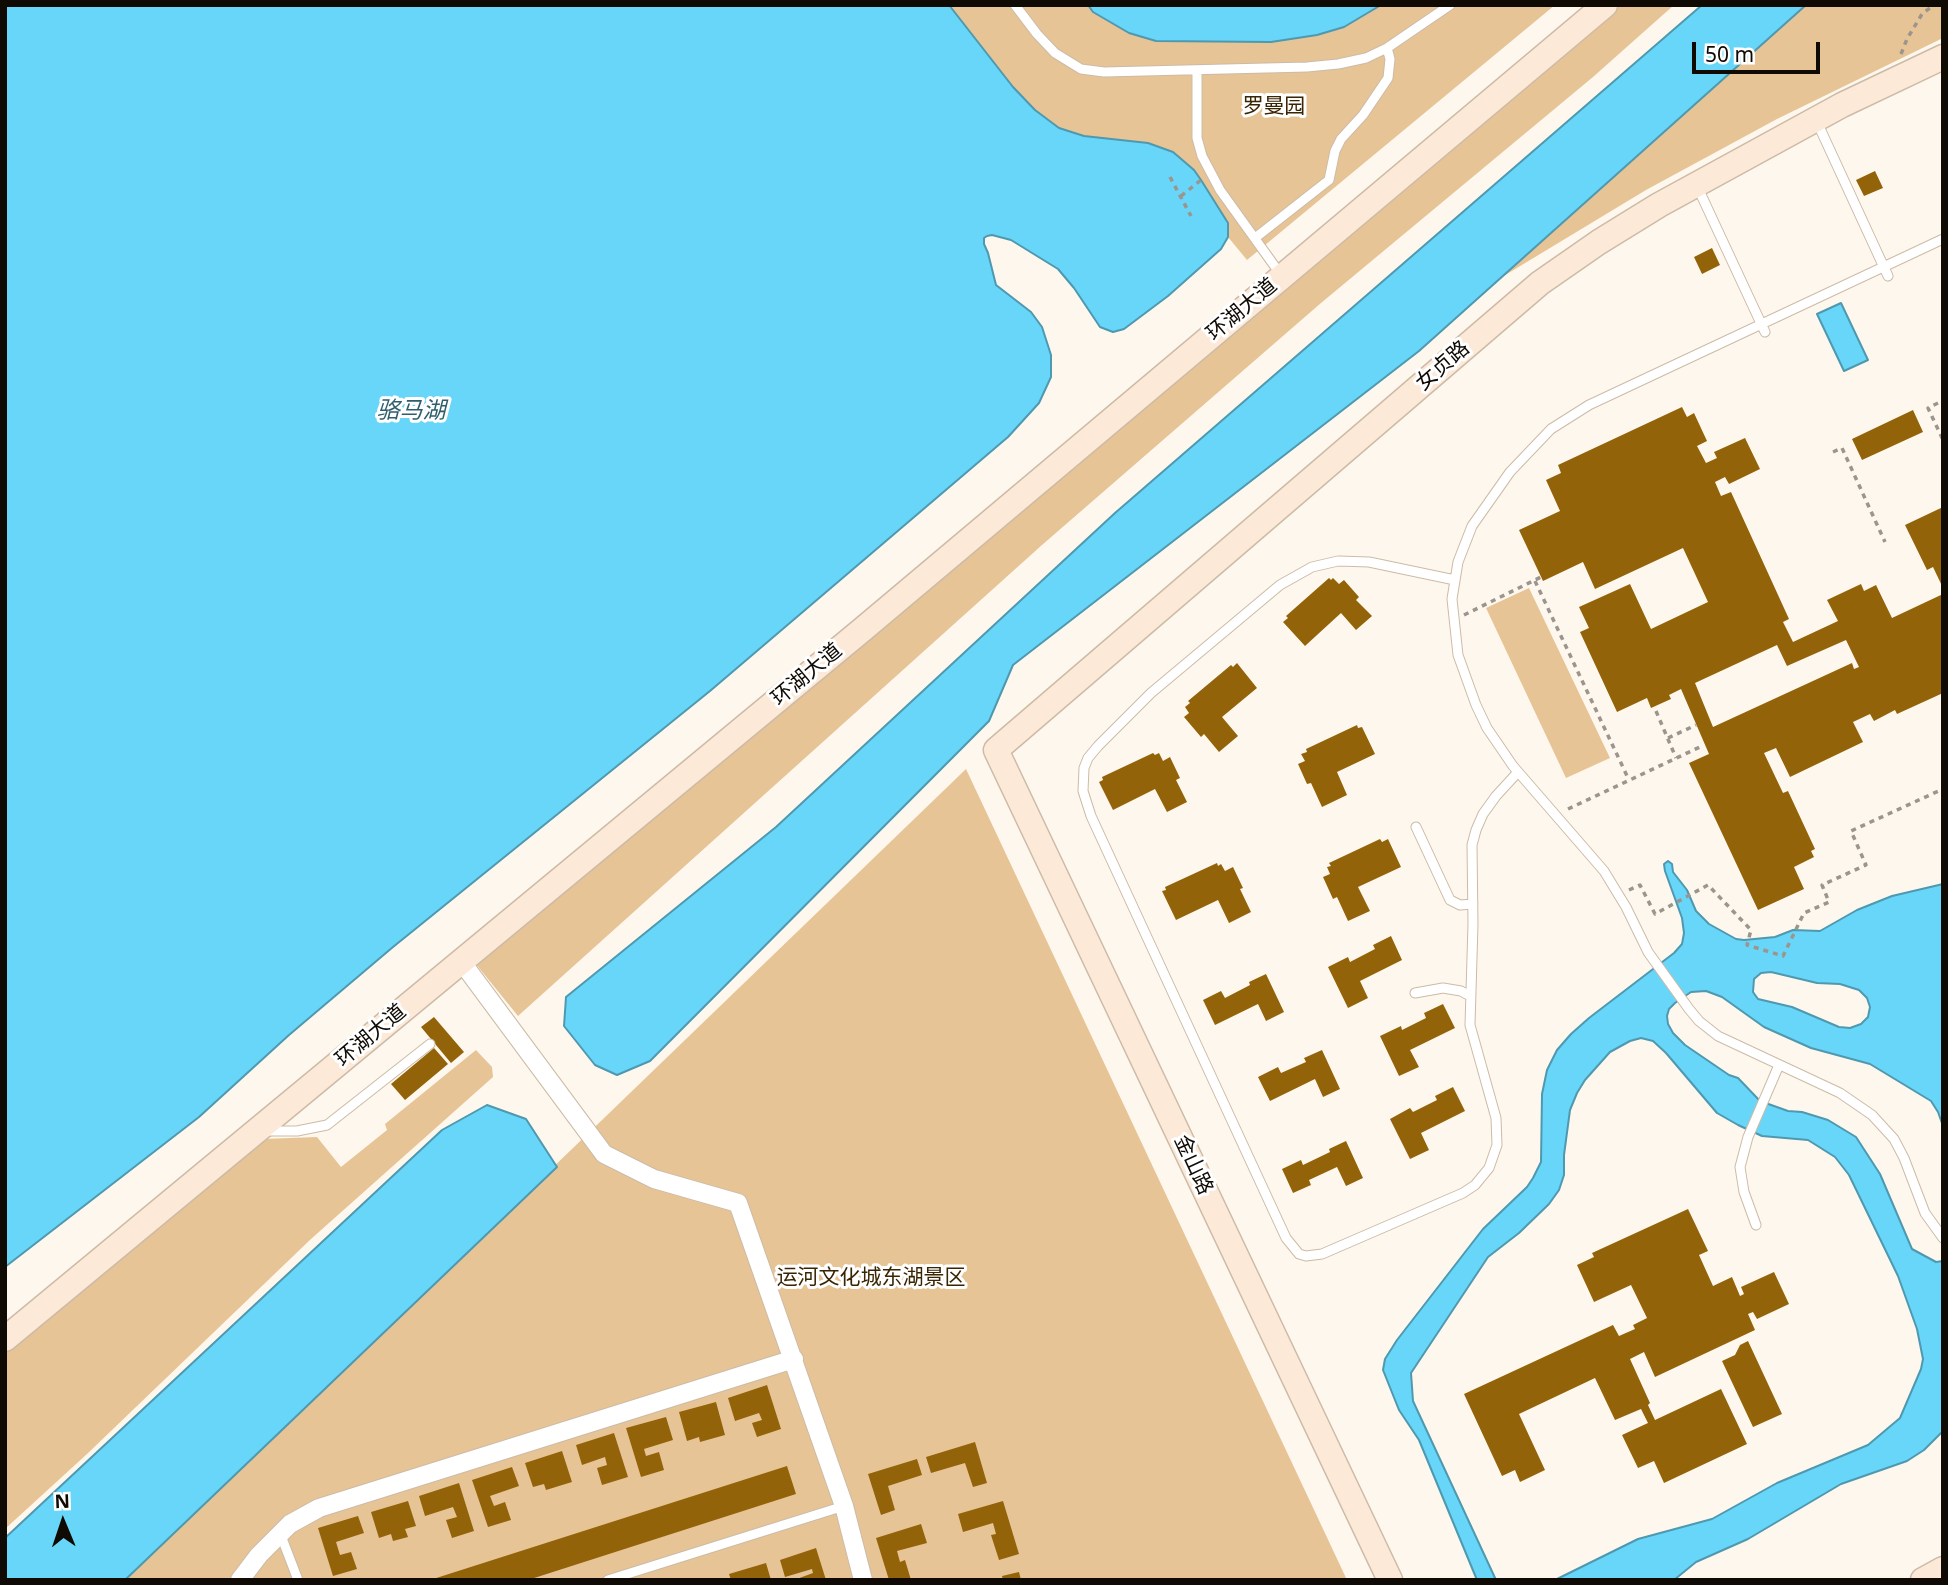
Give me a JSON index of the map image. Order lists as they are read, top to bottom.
{
  "streets": {
    "street": ["环湖大道", "女贞路", "金山路"]
  },
  "crossings": [
    ["女贞路", "金山路"]
  ],
  "water": ["骆马湖"],
  "parks": ["罗曼园", "运河文化城东湖景区"],
  "scale_bar": "50 m",
  "north": "top"
}
